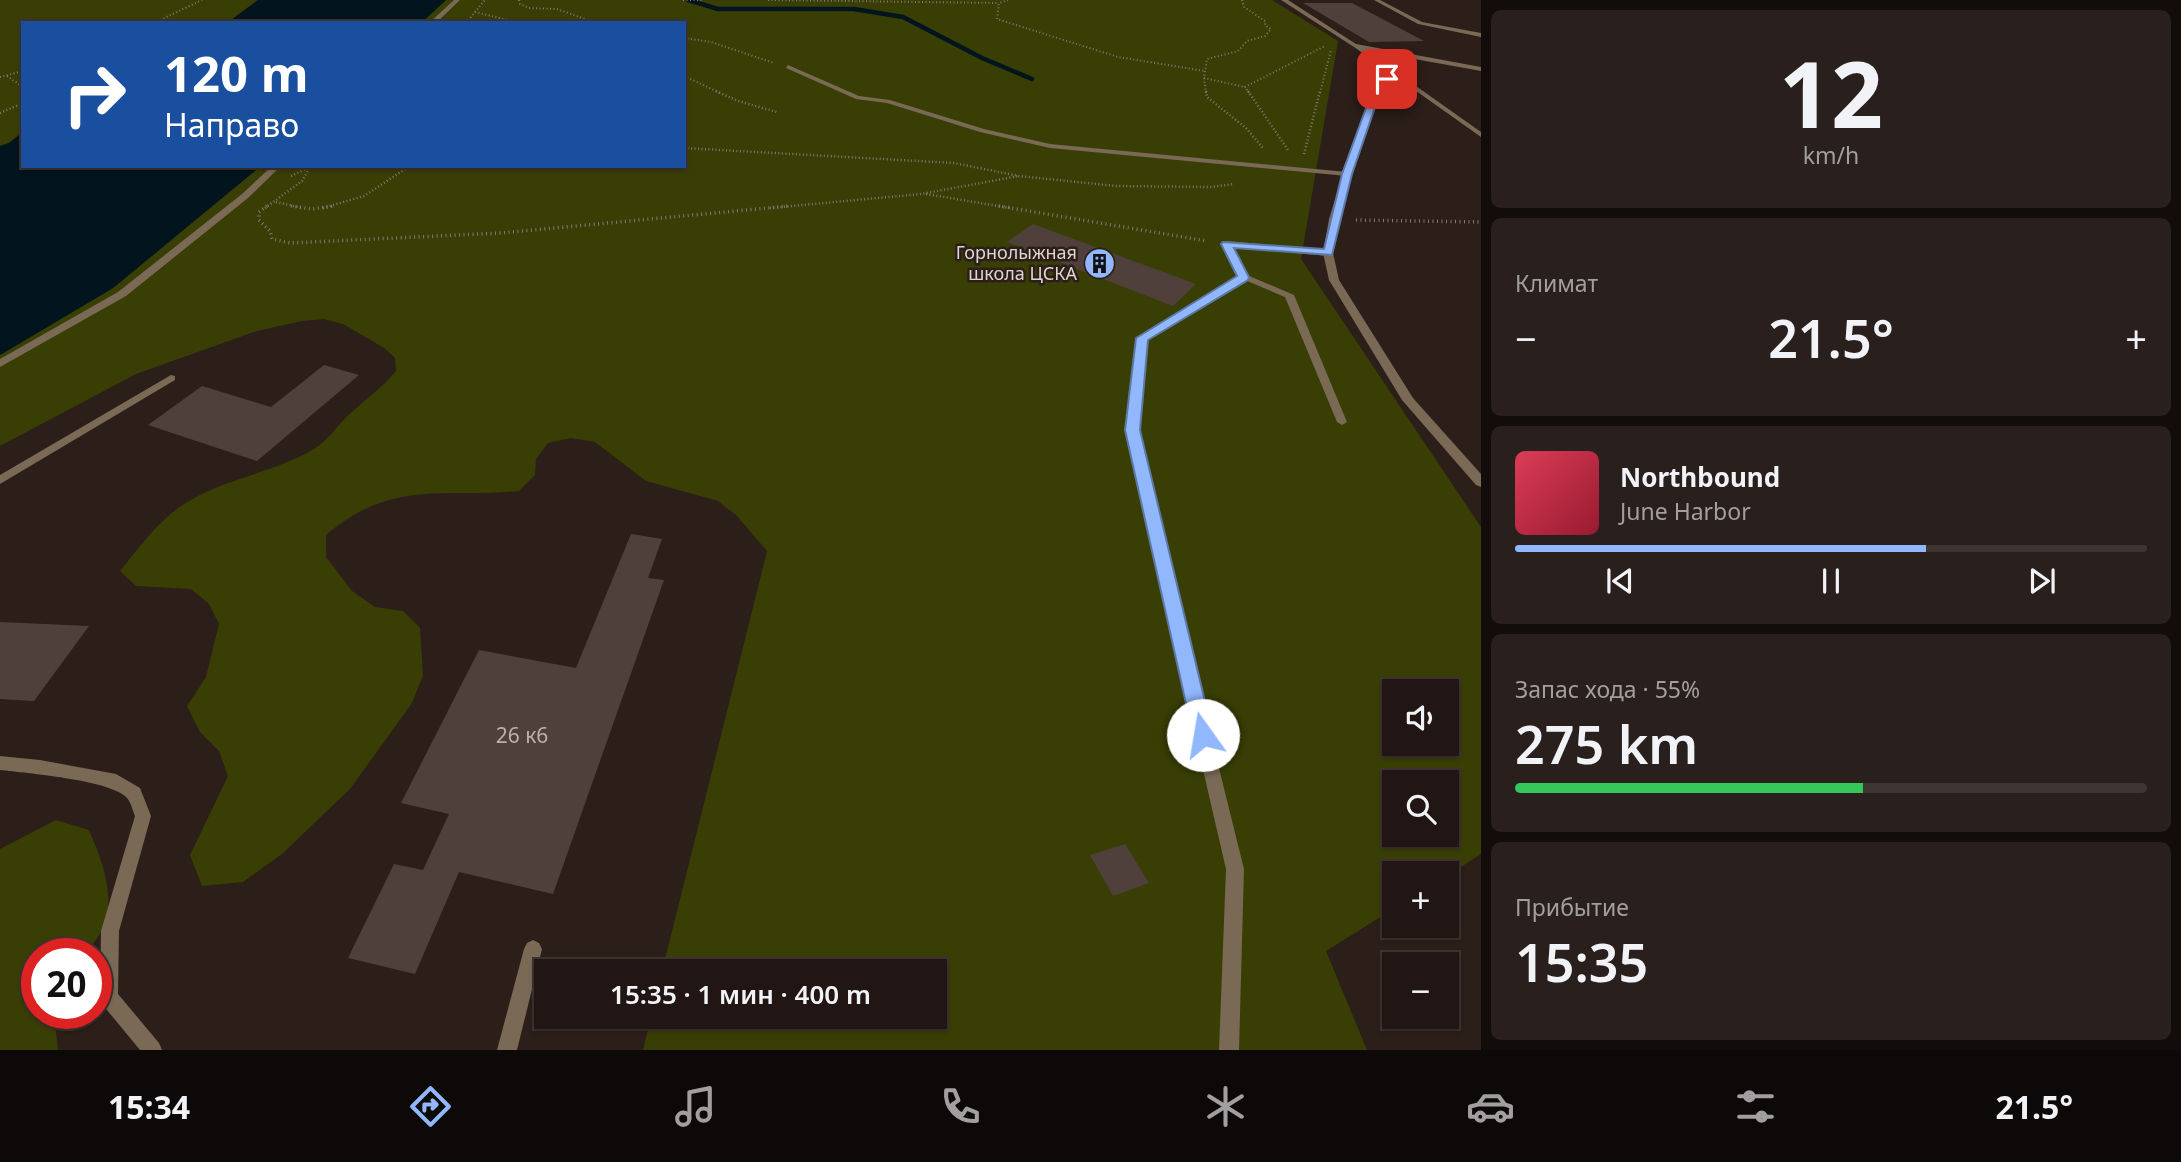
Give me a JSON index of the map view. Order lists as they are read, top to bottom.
{
  "places": {
    "building": ["Горнолыжная школа ЦСКА"]
  },
  "house_numbers": ["26 к6"],
  "page": {
    "tile": [
      ["12", "km/h"],
      "Климат",
      ["Запас хода · 55%", "275 km"],
      ["Прибытие", "15:35"]
    ],
    "turn": ["120 m", "Направо"],
    "heat": ["−", "21.5°", "+"],
    "song": ["Northbound", "June Harbor"],
    "map_buttons": ["+", "−"],
    "limit": "20",
    "trip": "15:35 · 1 мин · 400 m",
    "tabs": ["15:34", "21.5°"]
  }
}
